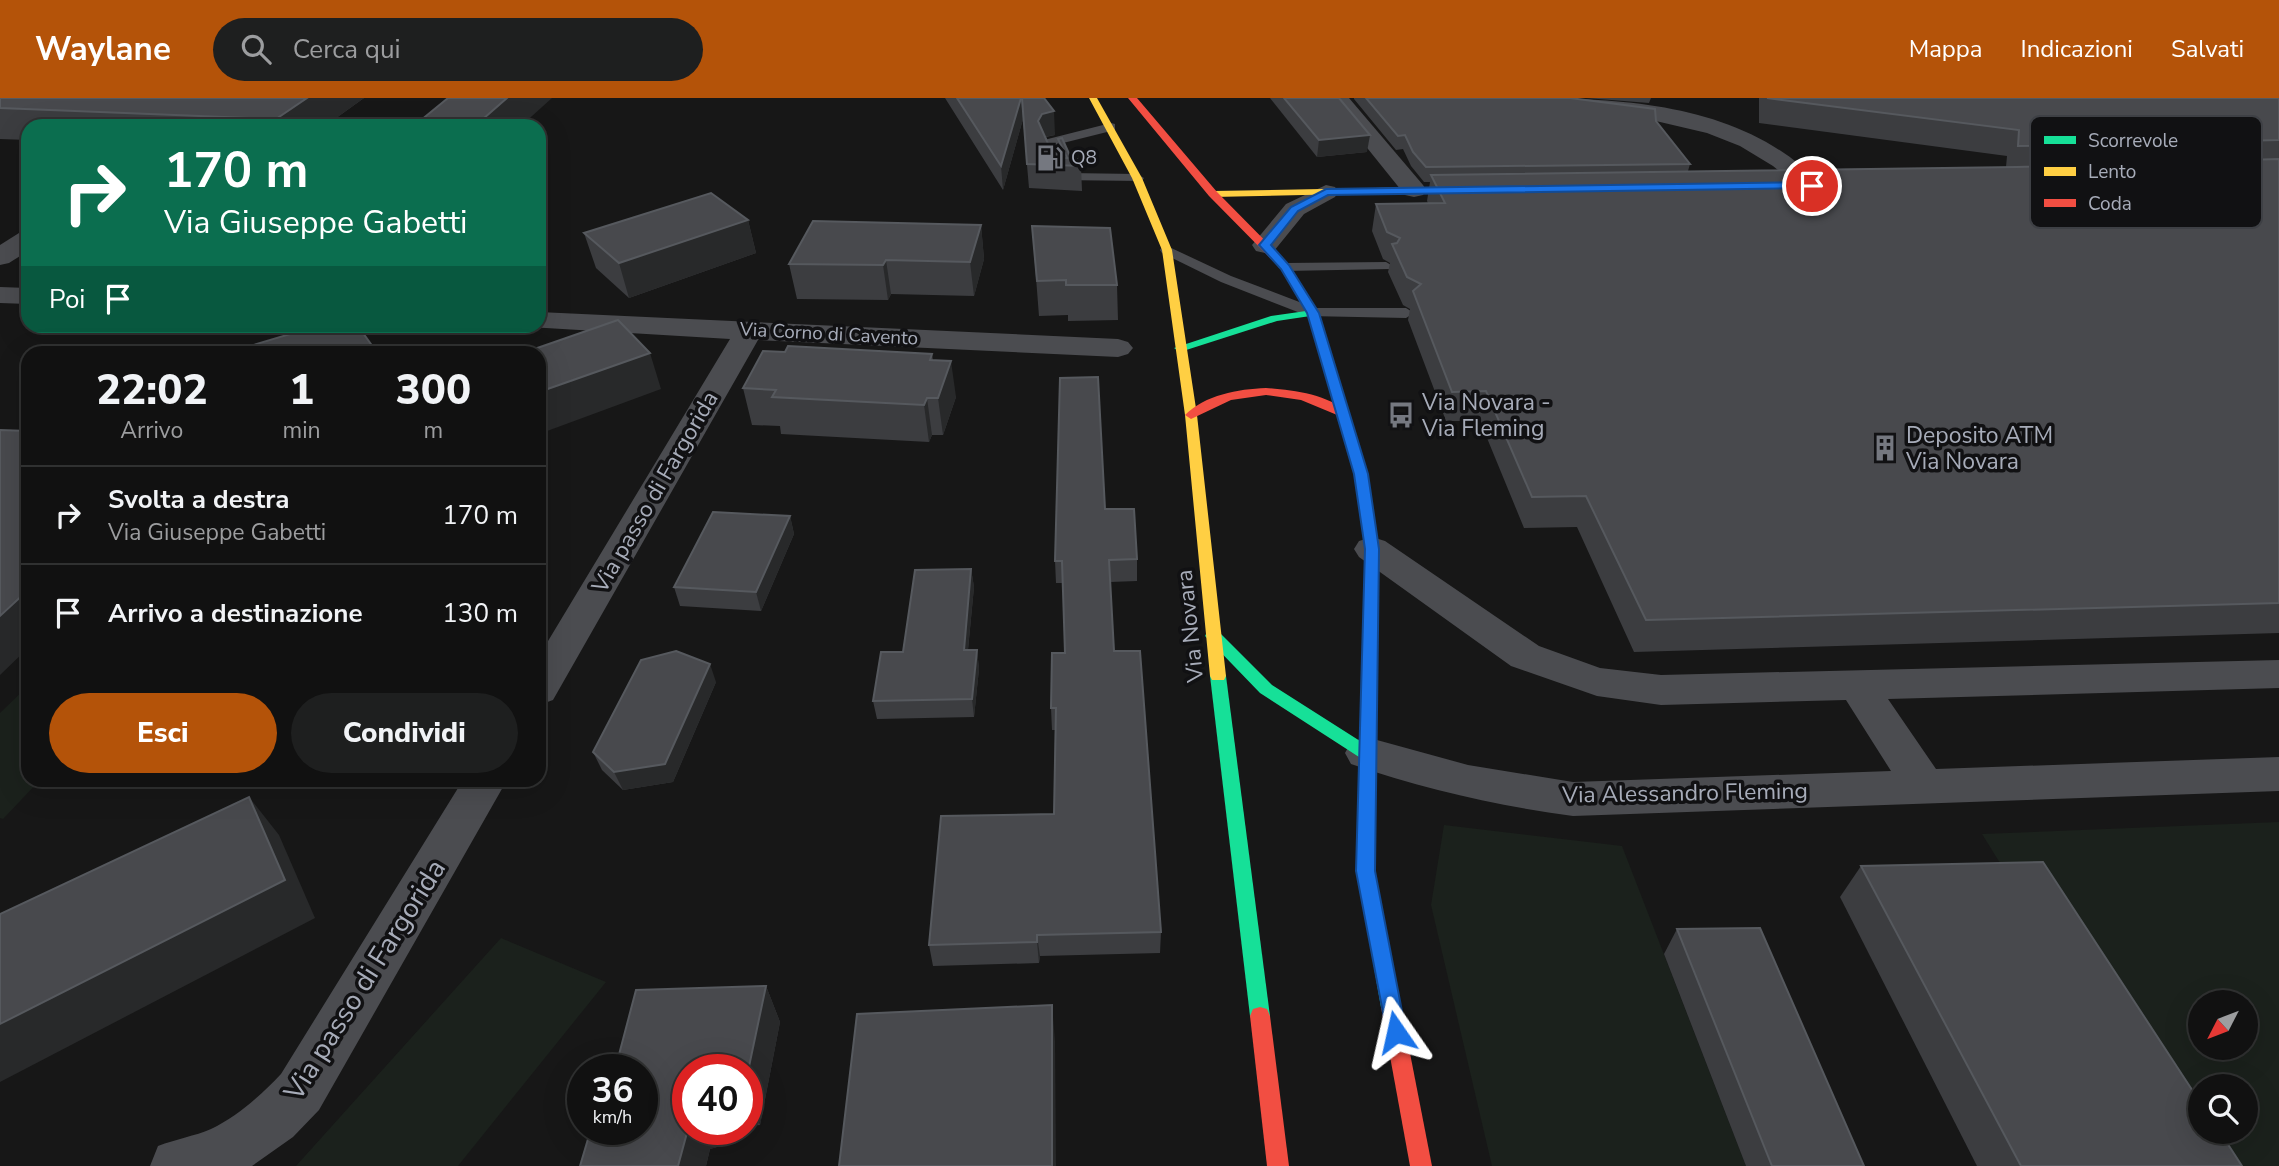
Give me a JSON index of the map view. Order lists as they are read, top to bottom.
{
  "streets": {
    "street": [
      "Via Corno di Cavento",
      "Via passo di Fargorida",
      "Via Novara",
      "Via Alessandro Fleming"
    ]
  },
  "crossings": [
    ["Via Corno di Cavento", "Via passo di Fargorida"]
  ],
  "places": {
    "fuel station": ["Q8"],
    "bus stop": ["Via Novara - Via Fleming"],
    "building": ["Deposito ATM Via Novara"]
  },
  "legend": ["Scorrevole", "Lento", "Coda"],
  "north": "bottom left",
  "page": {
    "header": "Waylane",
    "search": "Cerca qui",
    "nav": ["Mappa", "Indicazioni", "Salvati"],
    "turn": ["170 m", "Via Giuseppe Gabetti"],
    "then": "Poi",
    "eta": [
      "22:02",
      "Arrivo",
      "1",
      "min",
      "300",
      "m"
    ],
    "list": [
      {
        "name": "Svolta a destra",
        "note": "Via Giuseppe Gabetti",
        "value": "170 m"
      },
      {
        "name": "Arrivo a destinazione",
        "value": "130 m"
      }
    ],
    "buttons": ["Esci", "Condividi"],
    "speed": "36 km/h",
    "limit": "40"
  }
}
